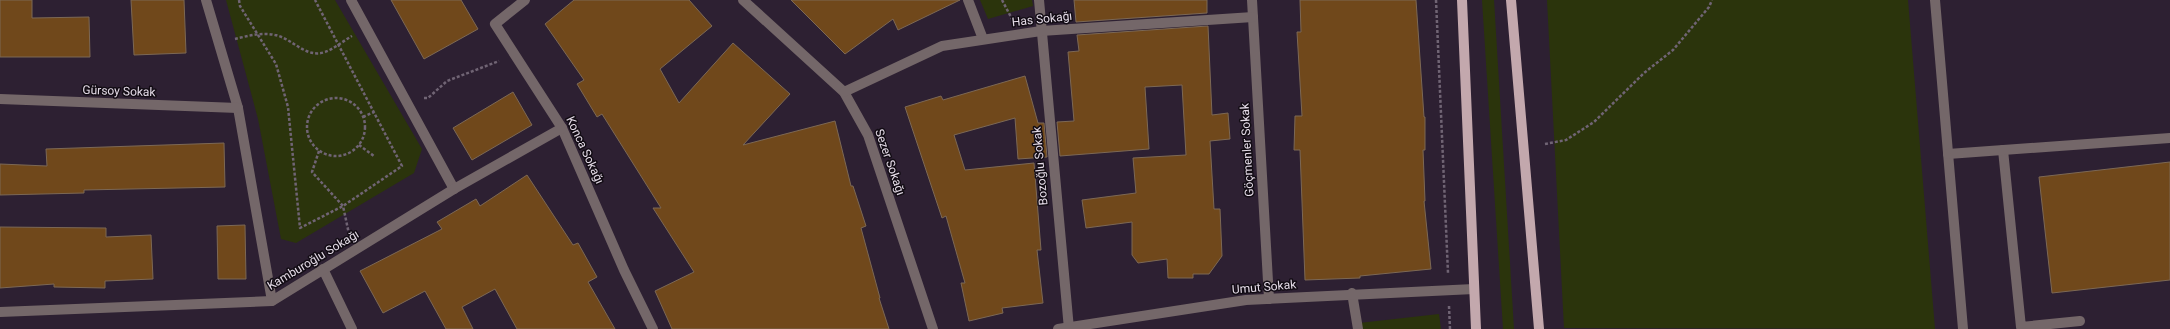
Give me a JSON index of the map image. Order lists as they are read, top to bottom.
{
  "streets": {
    "street": [
      "Has Sokağı",
      "Gürsoy Sokak",
      "Konca Sokağı",
      "Göçmenler Sokak",
      "Sezer Sokağı",
      "Bozoğlu Sokak",
      "Kamburoğlu Sokağı",
      "Umut Sokak"
    ]
  },
  "crossings": [
    ["Has Sokağı", "Göçmenler Sokak"],
    ["Has Sokağı", "Sezer Sokağı"],
    ["Has Sokağı", "Bozoğlu Sokak"],
    ["Konca Sokağı", "Kamburoğlu Sokağı"],
    ["Göçmenler Sokak", "Umut Sokak"],
    ["Bozoğlu Sokak", "Umut Sokak"]
  ]
}
